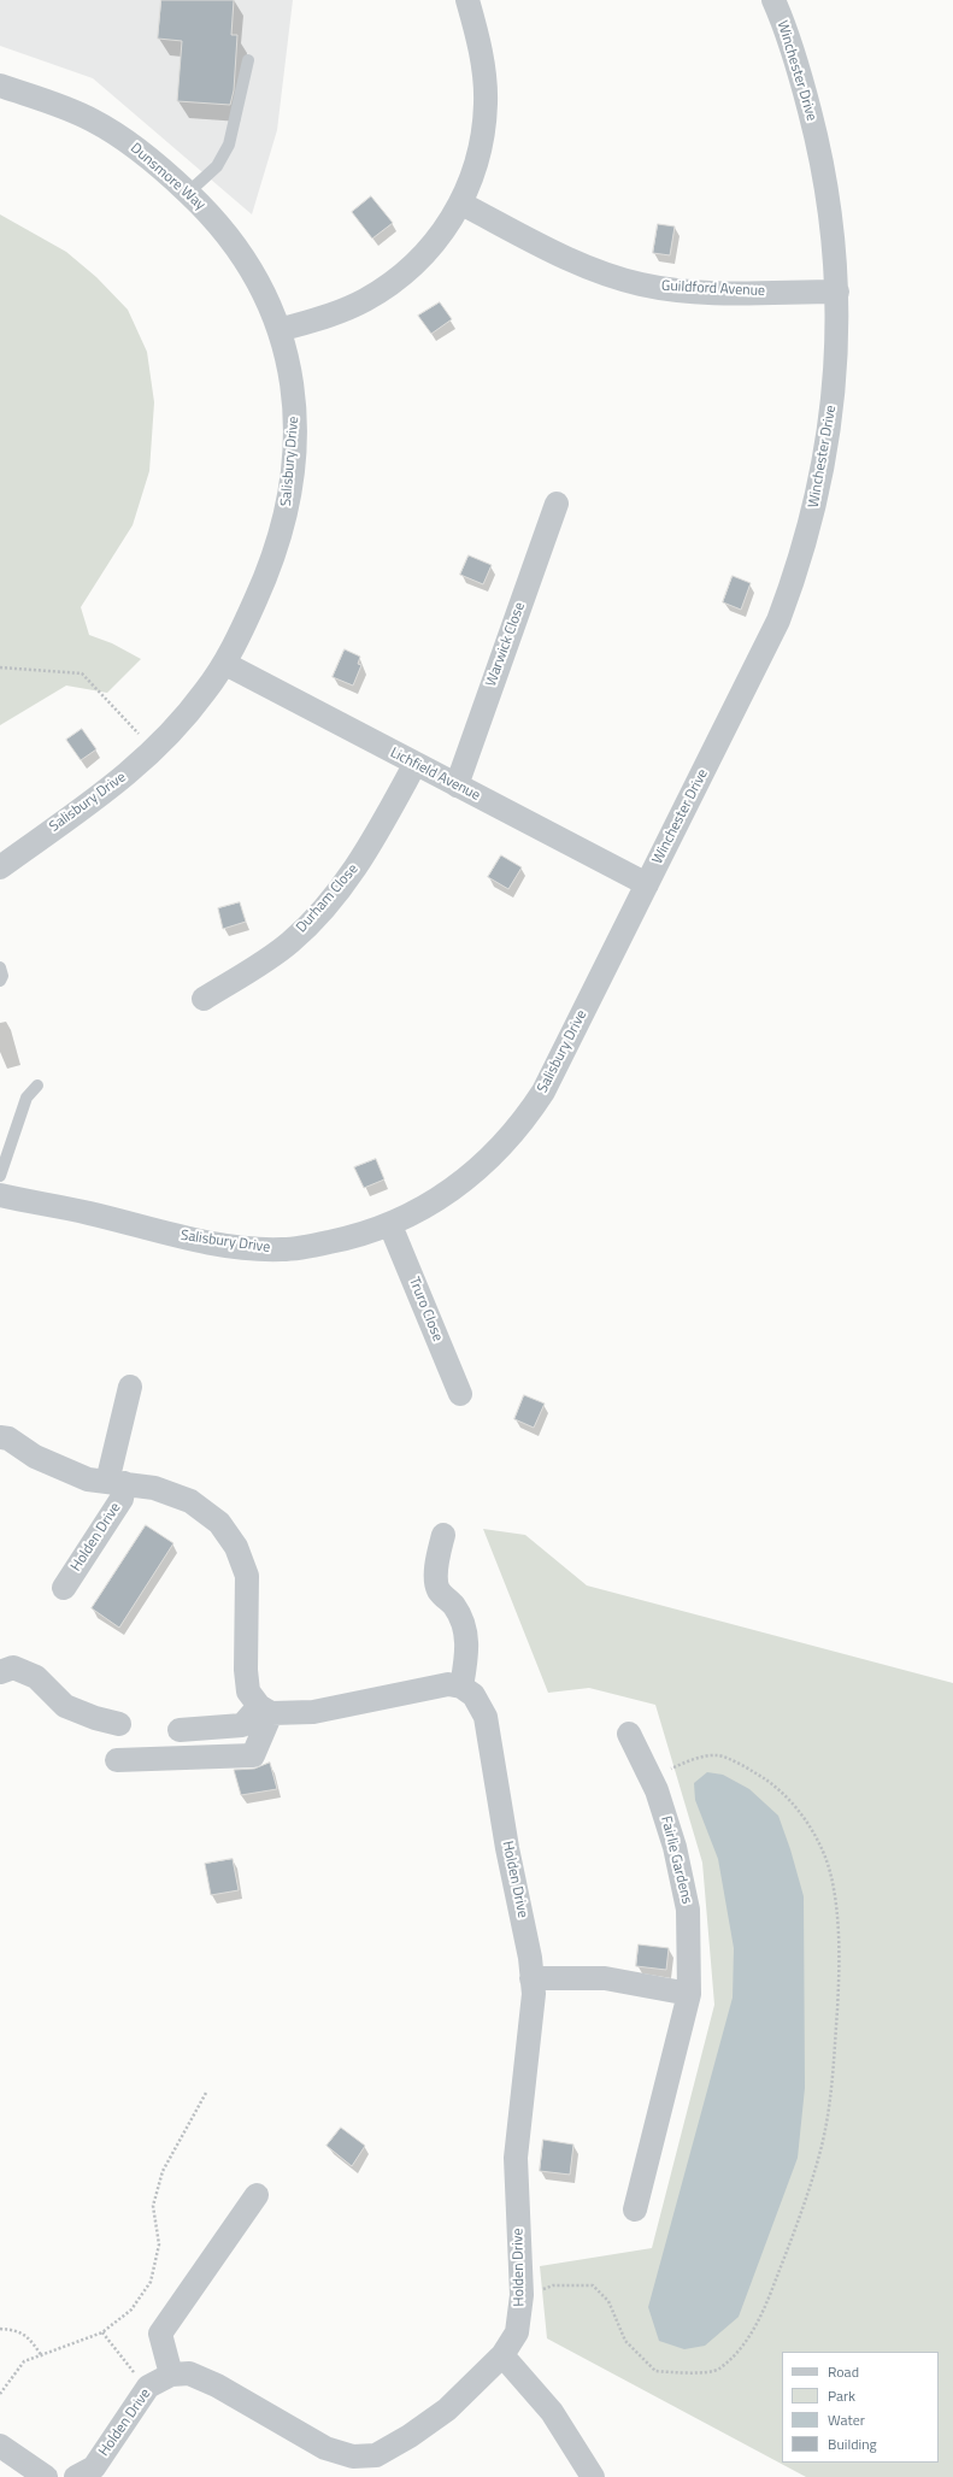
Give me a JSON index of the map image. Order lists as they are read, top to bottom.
{
  "streets": {
    "street": [
      "Winchester Drive",
      "Dunsmore Way",
      "Guildford Avenue",
      "Salisbury Drive",
      "Warwick Close",
      "Lichfield Avenue",
      "Durham Close",
      "Truro Close",
      "Holden Drive",
      "Fairlie Gardens"
    ]
  },
  "crossings": [
    ["Winchester Drive", "Guildford Avenue"],
    ["Winchester Drive", "Salisbury Drive"],
    ["Winchester Drive", "Lichfield Avenue"],
    ["Dunsmore Way", "Salisbury Drive"],
    ["Salisbury Drive", "Lichfield Avenue"],
    ["Salisbury Drive", "Truro Close"],
    ["Warwick Close", "Lichfield Avenue"],
    ["Lichfield Avenue", "Durham Close"]
  ],
  "legend": [
    "Road",
    "Park",
    "Water",
    "Building"
  ]
}
